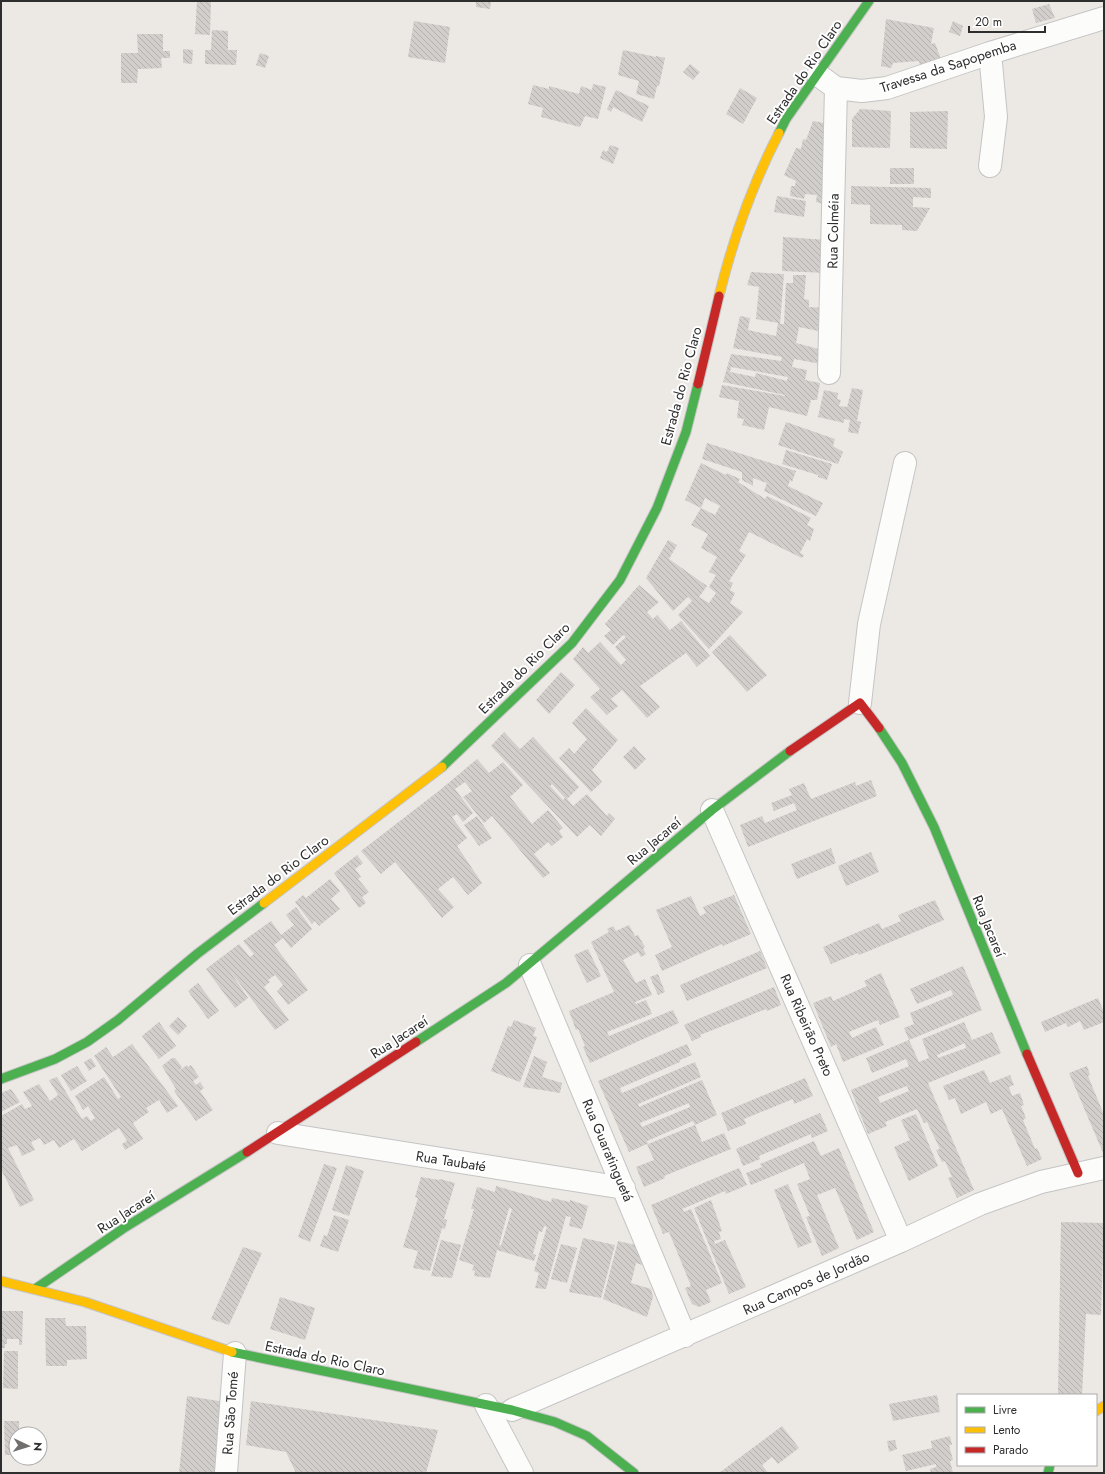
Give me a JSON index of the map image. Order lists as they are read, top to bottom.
{
  "streets": {
    "main road": ["Estrada do Rio Claro", "Rua Jacareí"],
    "street": [
      "Travessa da Sapopemba",
      "Rua Colméia",
      "Rua Ribeirão Preto",
      "Rua Guaratinguetá",
      "Rua Taubaté",
      "Rua Campos de Jordão",
      "Rua São Tomé"
    ]
  },
  "crossings": [
    ["Travessa da Sapopemba", "Rua Colméia"],
    ["Estrada do Rio Claro", "Rua Jacareí"],
    ["Estrada do Rio Claro", "Rua Campos de Jordão"],
    ["Estrada do Rio Claro", "Rua São Tomé"],
    ["Rua Jacareí", "Rua Ribeirão Preto"],
    ["Rua Jacareí", "Rua Guaratinguetá"],
    ["Rua Jacareí", "Rua Taubaté"],
    ["Rua Jacareí", "Rua Campos de Jordão"],
    ["Rua Ribeirão Preto", "Rua Campos de Jordão"],
    ["Rua Guaratinguetá", "Rua Taubaté"],
    ["Rua Guaratinguetá", "Rua Campos de Jordão"]
  ],
  "legend": ["Livre", "Lento", "Parado"],
  "scale_bar": "20 m",
  "north": "right"
}
